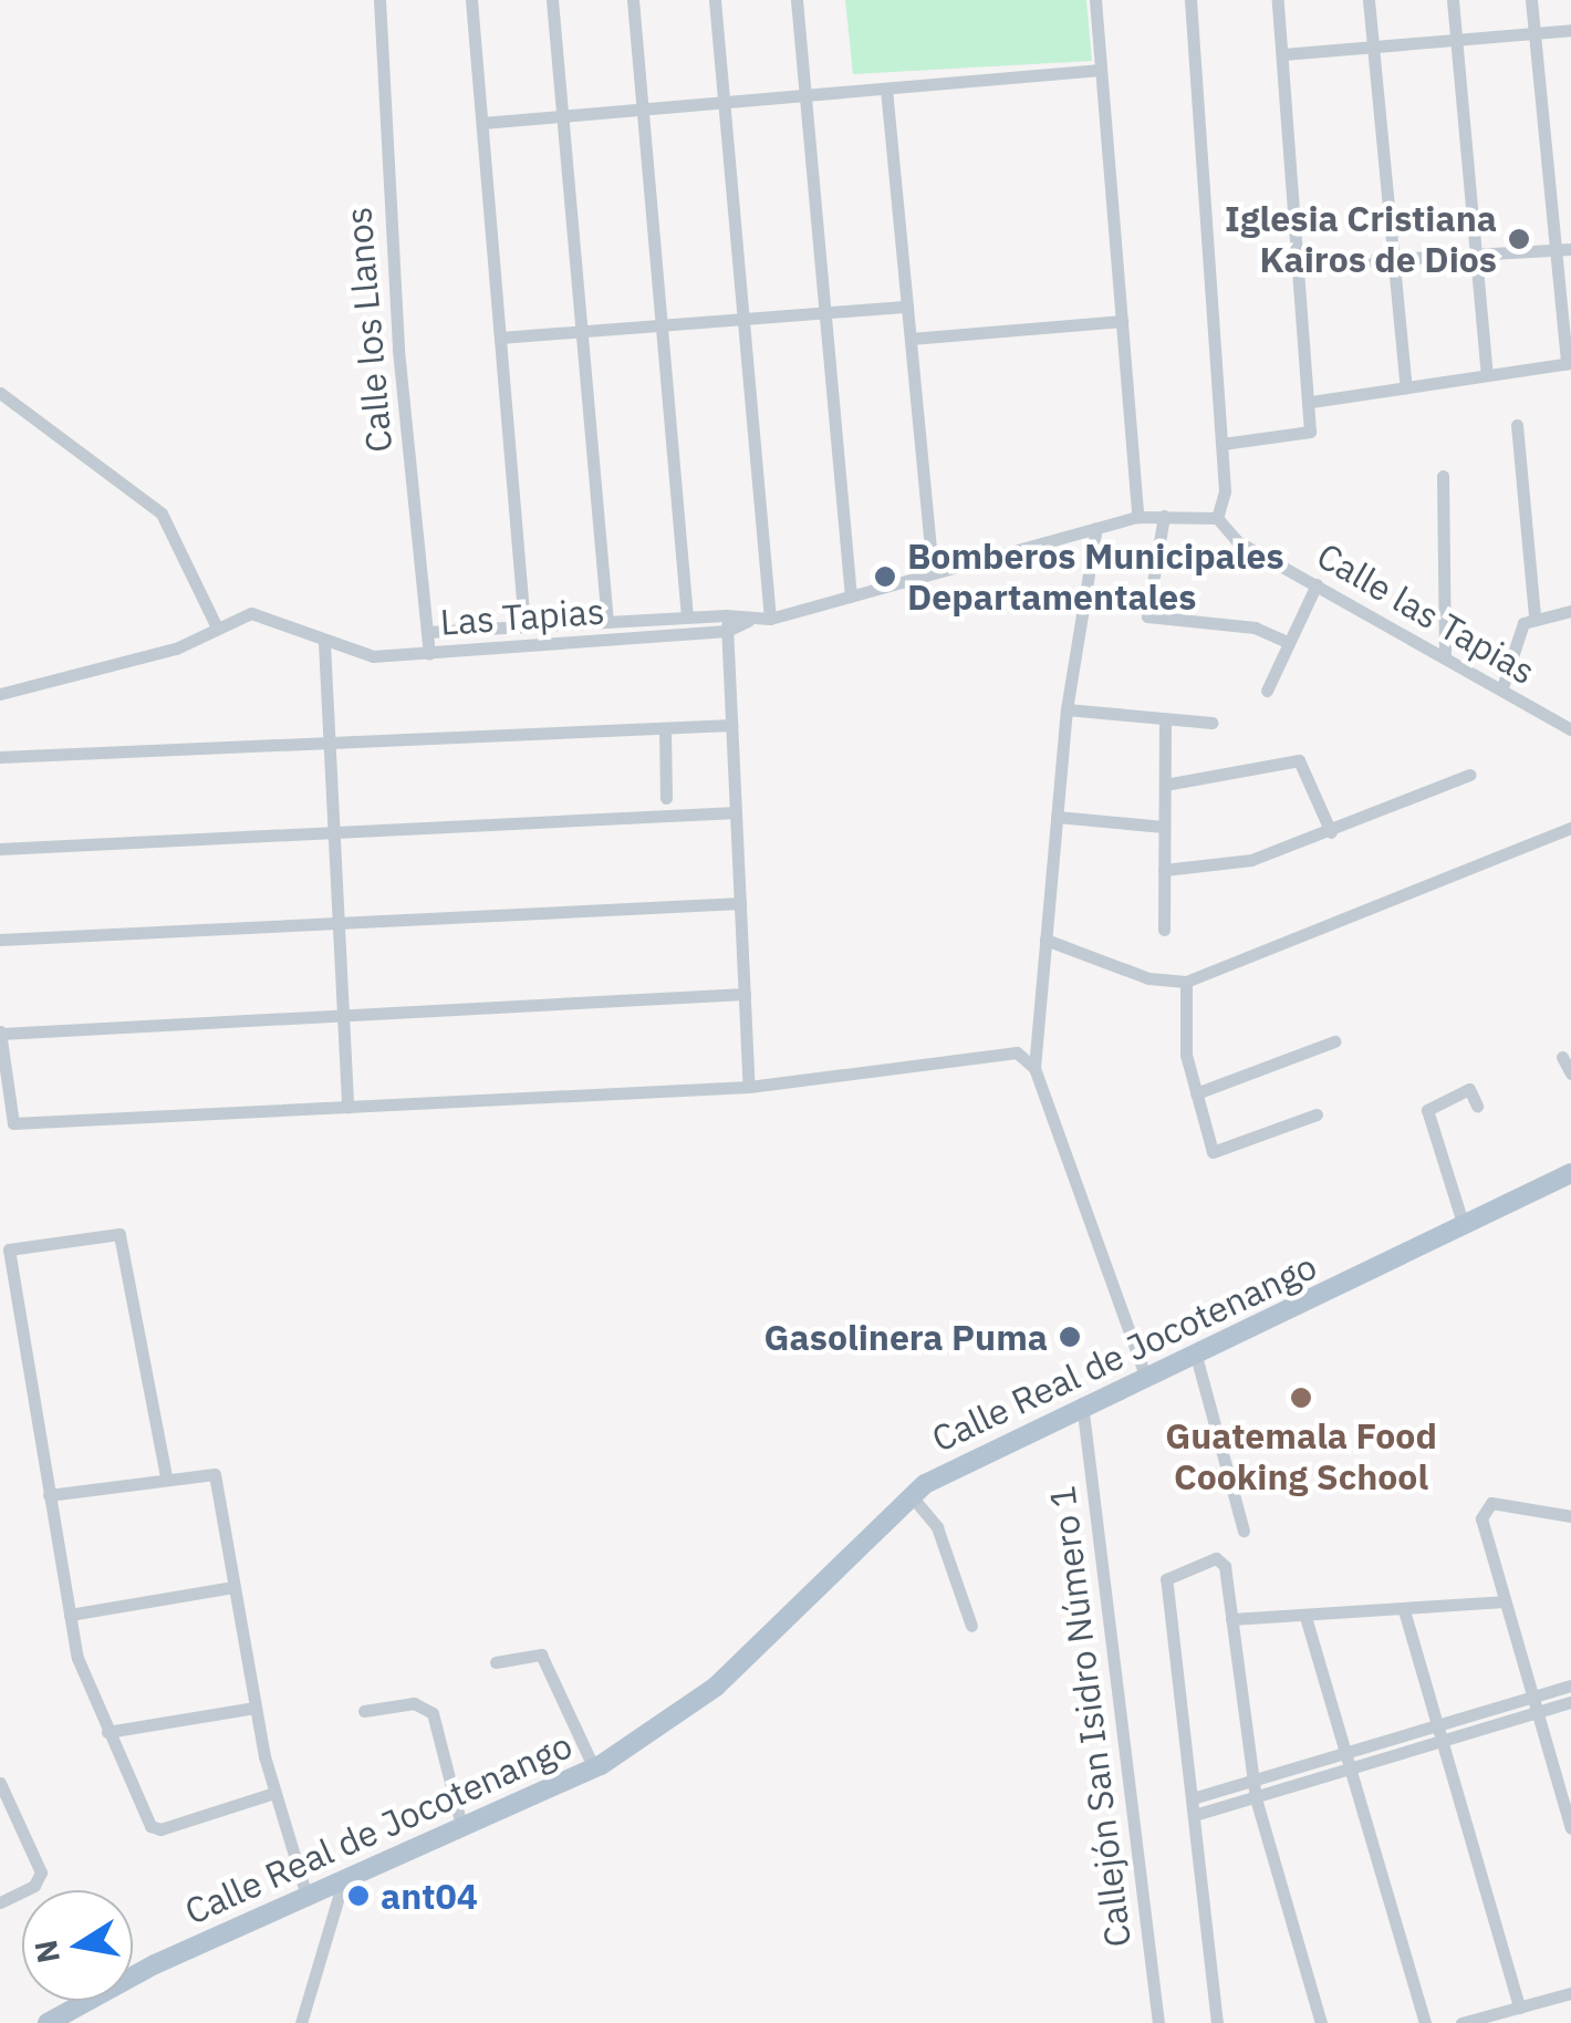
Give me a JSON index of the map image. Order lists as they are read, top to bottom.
{
  "streets": {
    "main road": ["Calle Real de Jocotenango"],
    "street": [
      "Calle los Llanos",
      "Calle las Tapias",
      "Las Tapias",
      "Callejón San Isidro Número 1"
    ]
  },
  "crossings": [
    ["Calle los Llanos", "Las Tapias"],
    ["Calle Real de Jocotenango", "Callejón San Isidro Número 1"]
  ],
  "places": [
    "Iglesia Cristiana Kairos de Dios",
    "Bomberos Municipales Departamentales",
    "Gasolinera Puma",
    "Guatemala Food Cooking School",
    "ant04"
  ],
  "north": "left"
}
